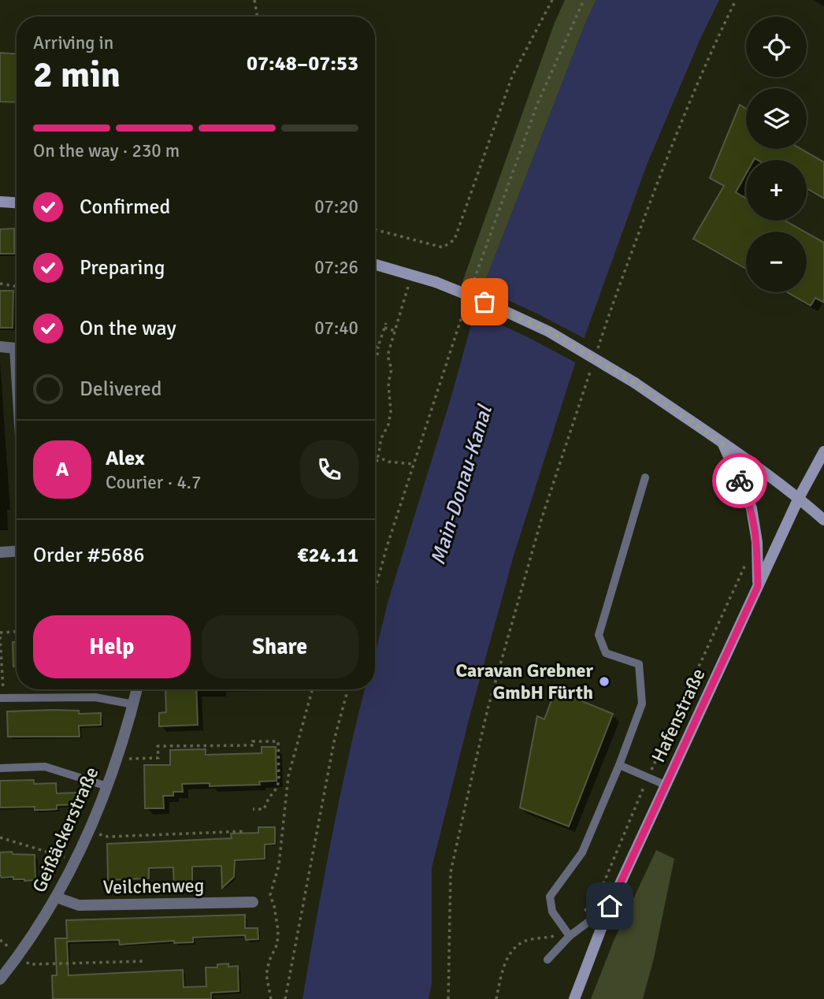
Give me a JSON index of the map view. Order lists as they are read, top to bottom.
{
  "streets": {
    "street": ["Hafenstraße", "Geißäckerstraße", "Veilchenweg"]
  },
  "crossings": [
    ["Geißäckerstraße", "Veilchenweg"]
  ],
  "water": ["Main-Donau-Kanal"],
  "places": ["Caravan Grebner GmbH Fürth"],
  "page": {
    "map_buttons": ["+", "−"],
    "heading": ["2 min", "Arriving in", "07:48–07:53"],
    "panel": [
      "Alex",
      "Courier · 4.7",
      "Order #5686",
      "€24.11"
    ],
    "bar": "On the way · 230 m",
    "list": [
      ["Confirmed", "07:20"],
      ["Preparing", "07:26"],
      ["On the way", "07:40"],
      "Delivered"
    ],
    "round": "A",
    "buttons": ["Help", "Share"]
  }
}
